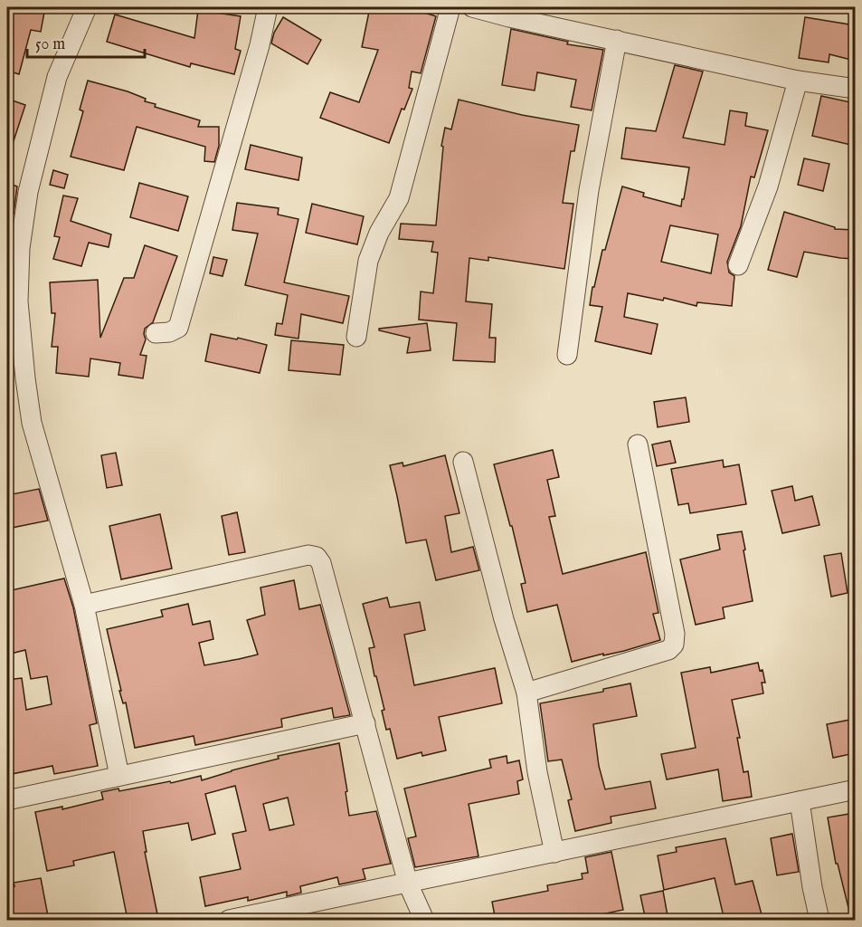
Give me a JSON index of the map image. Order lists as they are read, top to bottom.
{
  "scale_bar": "50 m"
}
